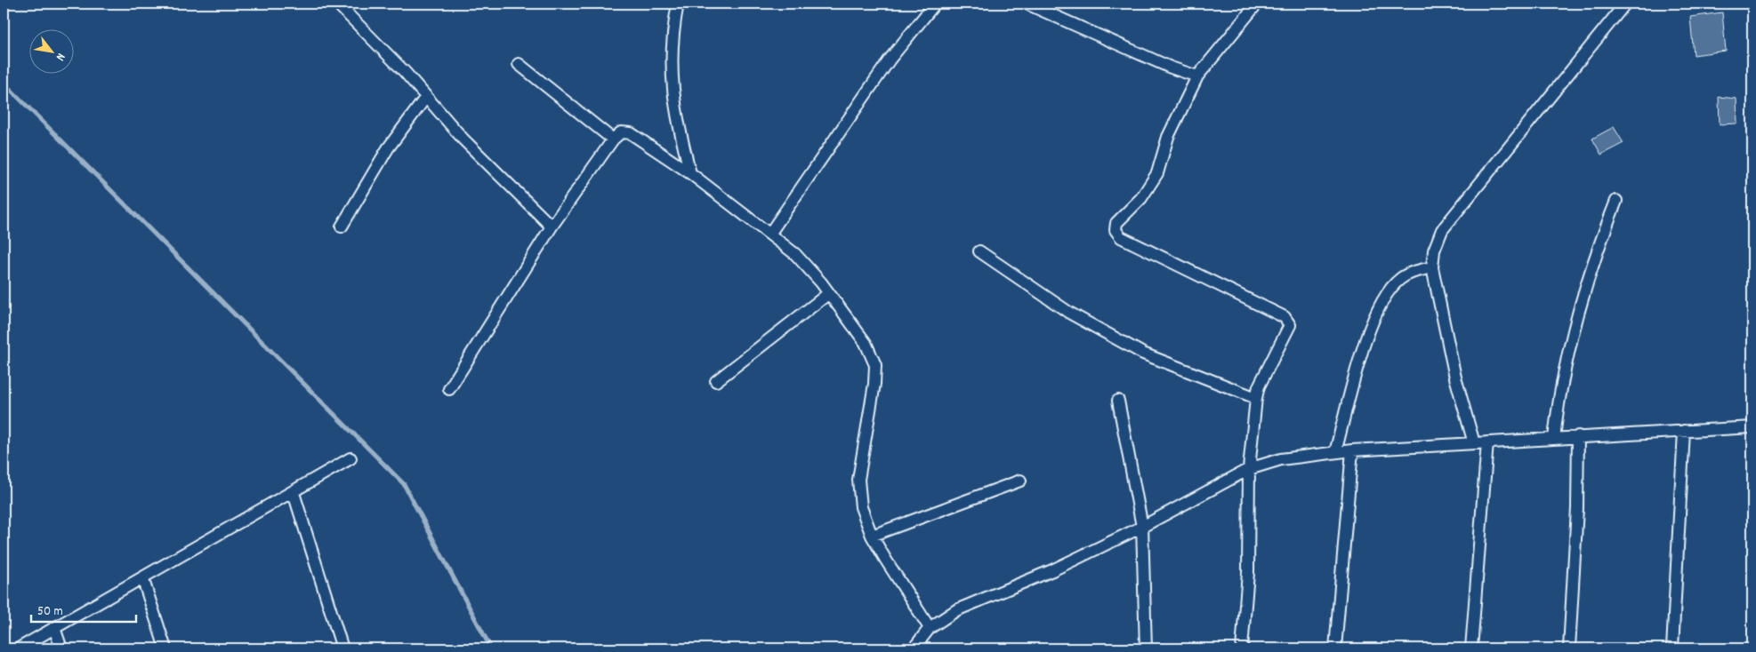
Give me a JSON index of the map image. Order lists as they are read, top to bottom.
{
  "scale_bar": "50 m",
  "north": "bottom right"
}
